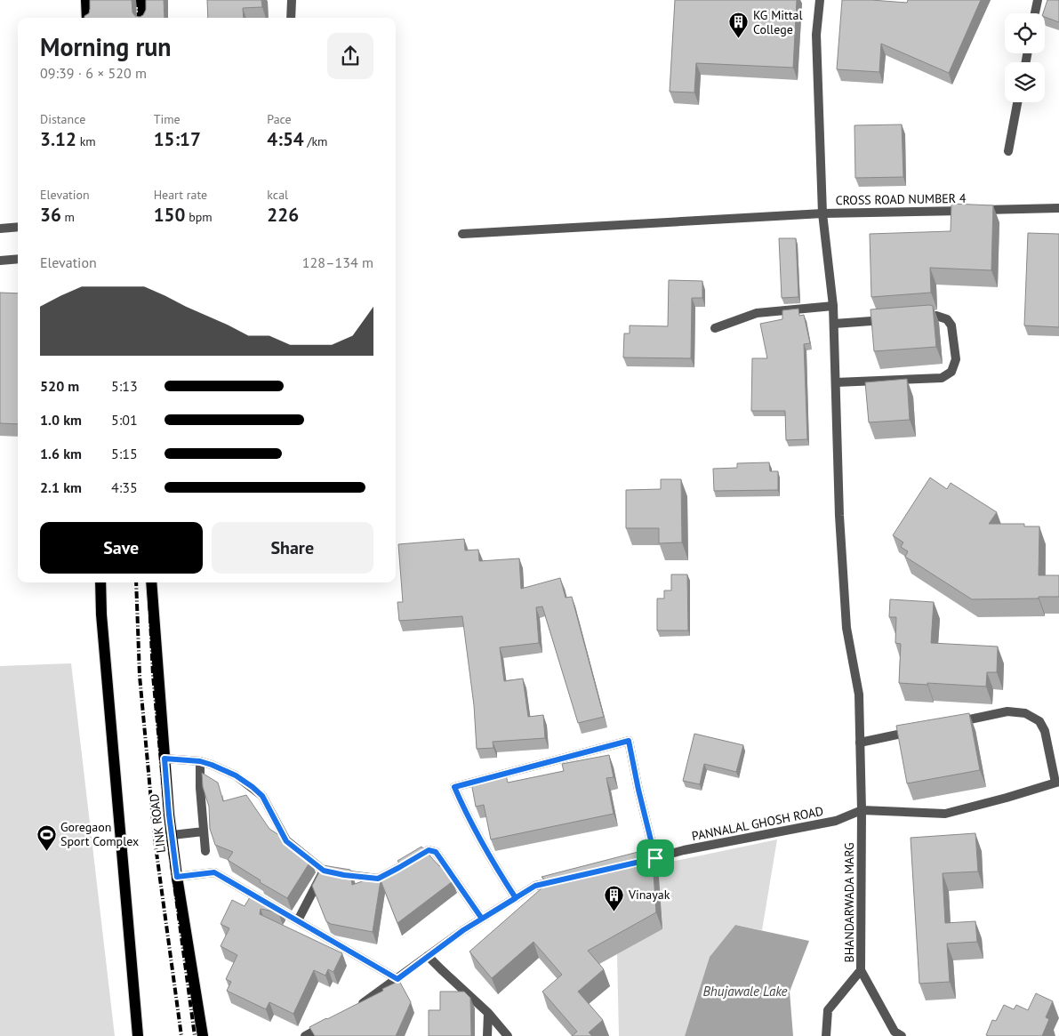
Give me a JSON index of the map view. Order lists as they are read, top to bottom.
{
  "streets": {
    "main road": ["LINK ROAD"],
    "street": ["CROSS ROAD NUMBER 4", "PANNALAL GHOSH ROAD", "BHANDARWADA MARG"]
  },
  "crossings": [
    ["CROSS ROAD NUMBER 4", "BHANDARWADA MARG"],
    ["PANNALAL GHOSH ROAD", "BHANDARWADA MARG"]
  ],
  "water": ["Bhujawale Lake"],
  "places": {
    "building": ["KG Mittal College", "Vinayak"],
    "sports": ["Goregaon Sport Complex"]
  },
  "page": {
    "heading": ["Morning run", "09:39 · 6 × 520 m"],
    "stats": [
      ["Distance", "3.12 km"],
      ["Time", "15:17"],
      ["Pace", "4:54 /km"],
      ["Elevation", "36 m"],
      ["Heart rate", "150 bpm"],
      ["kcal", "226"]
    ],
    "chart": ["Elevation", "128–134 m"],
    "list": [
      {
        "name": "520 m",
        "note": "5:13"
      },
      {
        "name": "1.0 km",
        "note": "5:01"
      },
      {
        "name": "1.6 km",
        "note": "5:15"
      },
      {
        "name": "2.1 km",
        "note": "4:35"
      }
    ],
    "buttons": ["Save", "Share"]
  }
}
